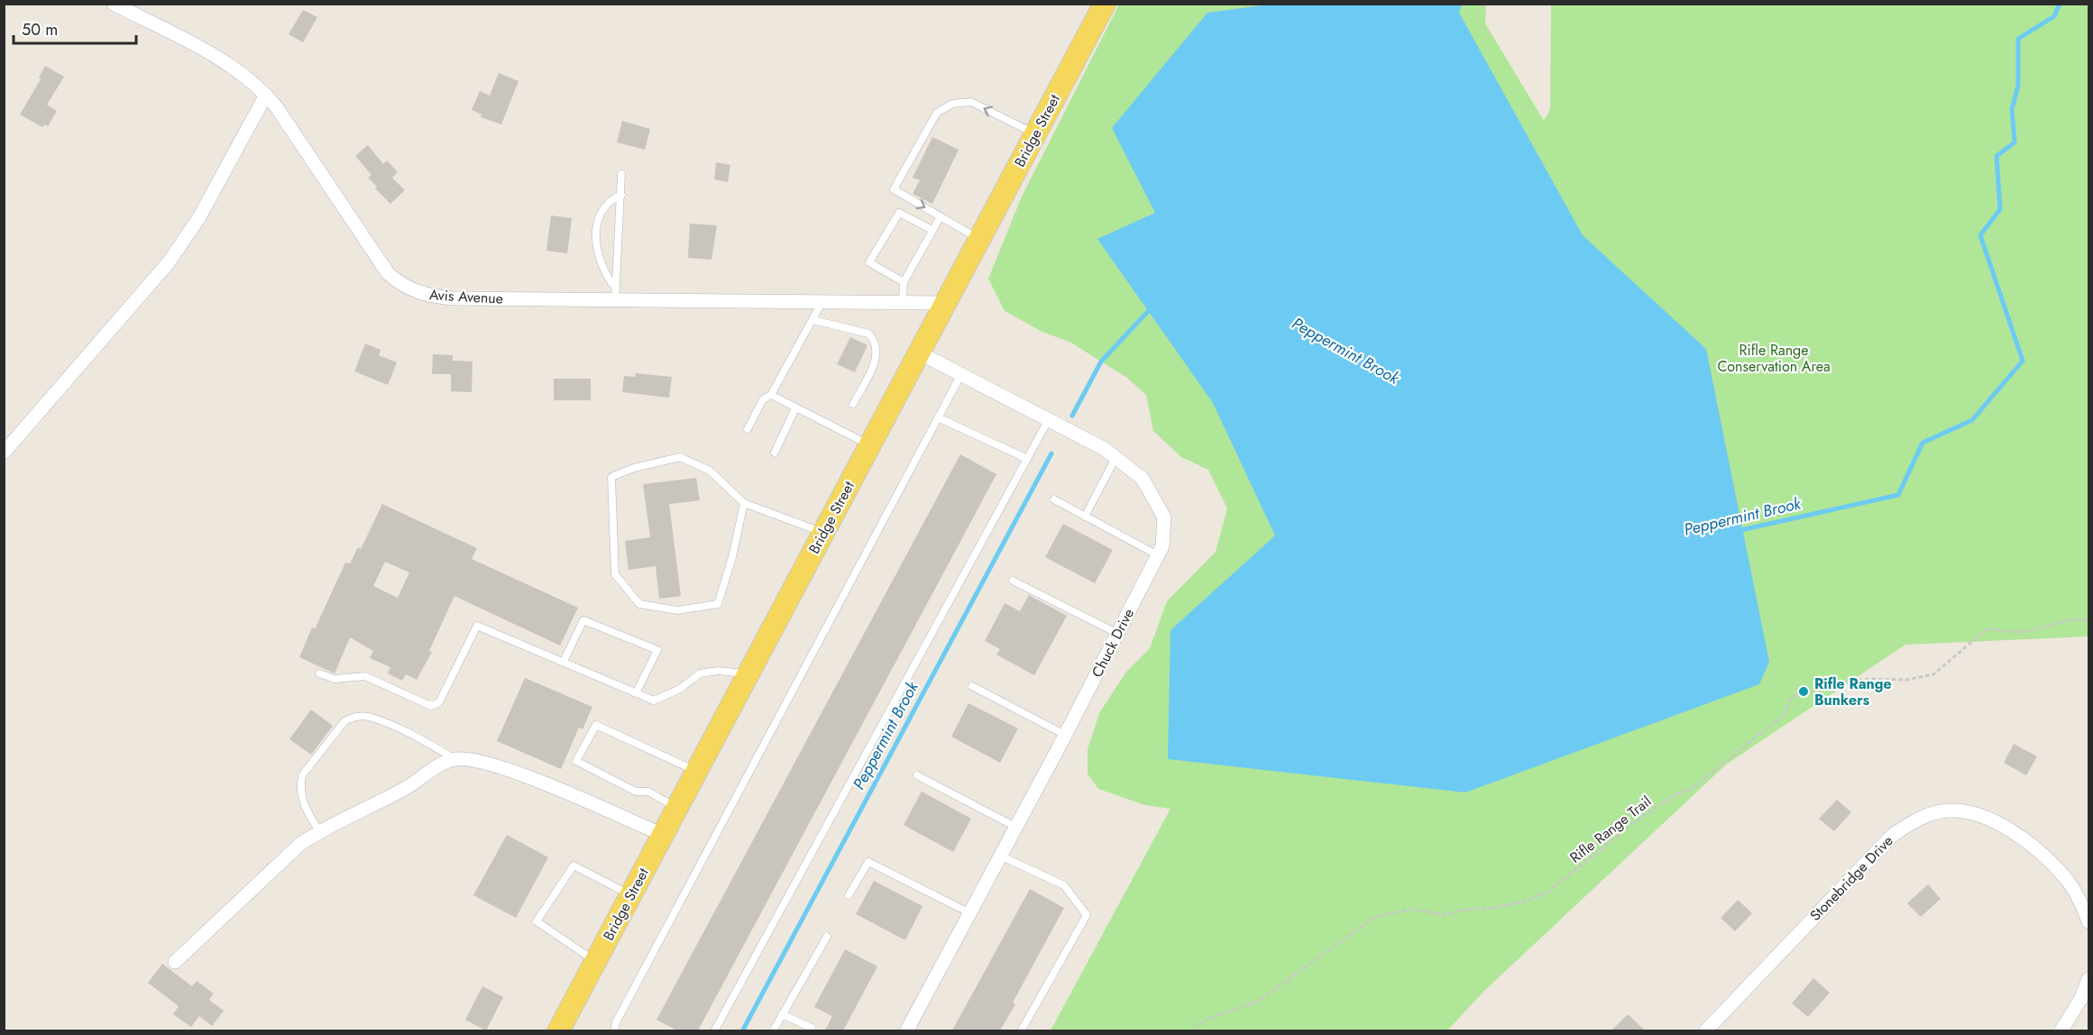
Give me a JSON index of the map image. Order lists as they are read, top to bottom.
{
  "streets": {
    "main road": ["Bridge Street"],
    "street": ["Avis Avenue", "Chuck Drive", "Stonebridge Drive"],
    "path": ["Rifle Range Trail"]
  },
  "crossings": [
    ["Bridge Street", "Avis Avenue"],
    ["Bridge Street", "Chuck Drive"]
  ],
  "water": ["Peppermint Brook"],
  "parks": ["Rifle Range Conservation Area"],
  "places": ["Rifle Range Bunkers"],
  "scale_bar": "50 m"
}
